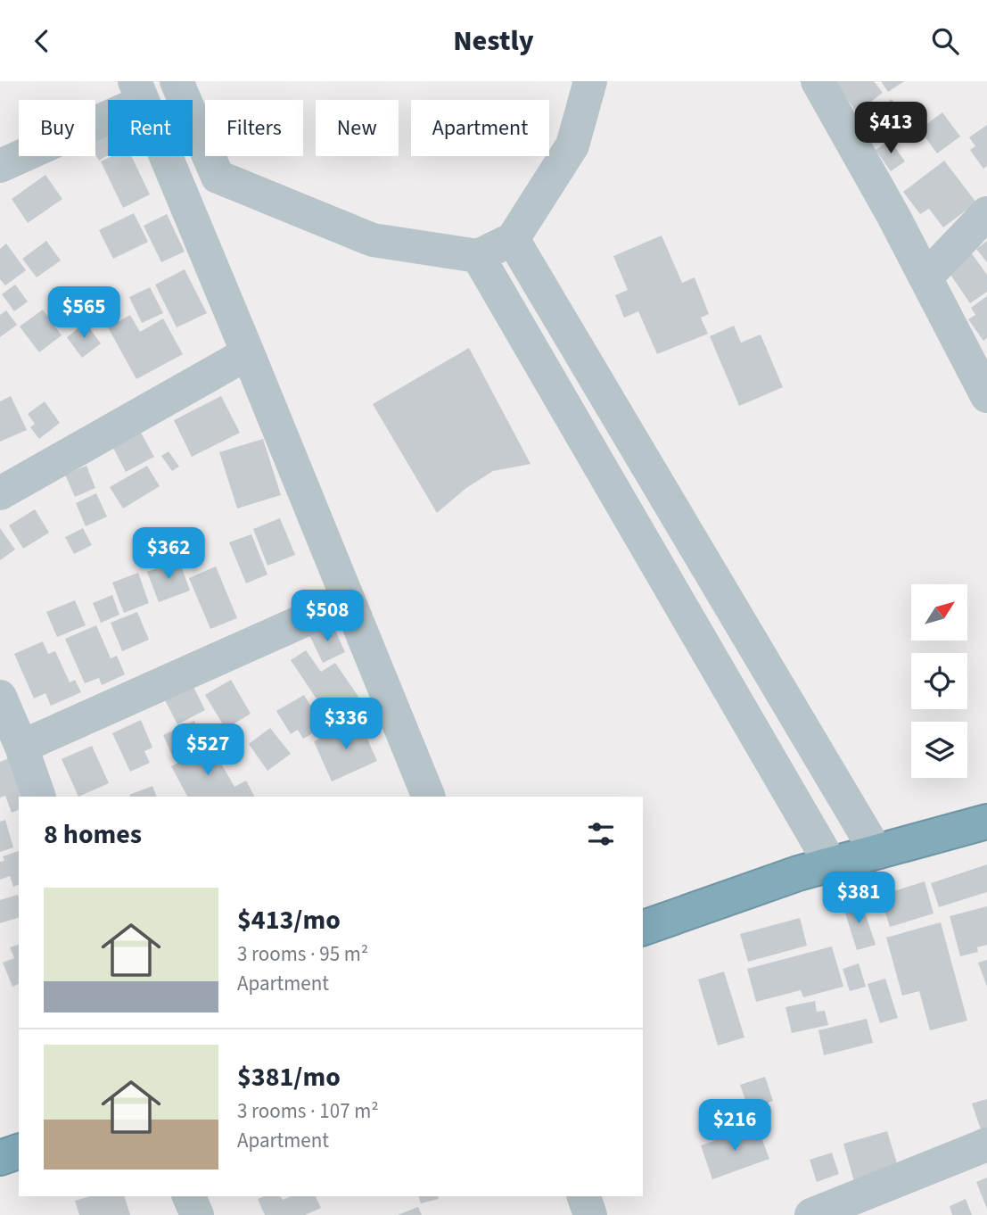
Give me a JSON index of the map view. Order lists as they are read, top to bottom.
{
  "north": "top right",
  "page": {
    "header": "Nestly",
    "chip": [
      "Buy",
      "Rent",
      "Filters",
      "New",
      "Apartment"
    ],
    "price": [
      "$413",
      "$565",
      "$362",
      "$508",
      "$336",
      "$527",
      "$381",
      "$216"
    ],
    "heading": "8 homes",
    "list": [
      {
        "name": "$413/mo",
        "note": "3 rooms · 95 m² · Apartment"
      },
      {
        "name": "$381/mo",
        "note": "3 rooms · 107 m² · Apartment"
      }
    ]
  }
}
